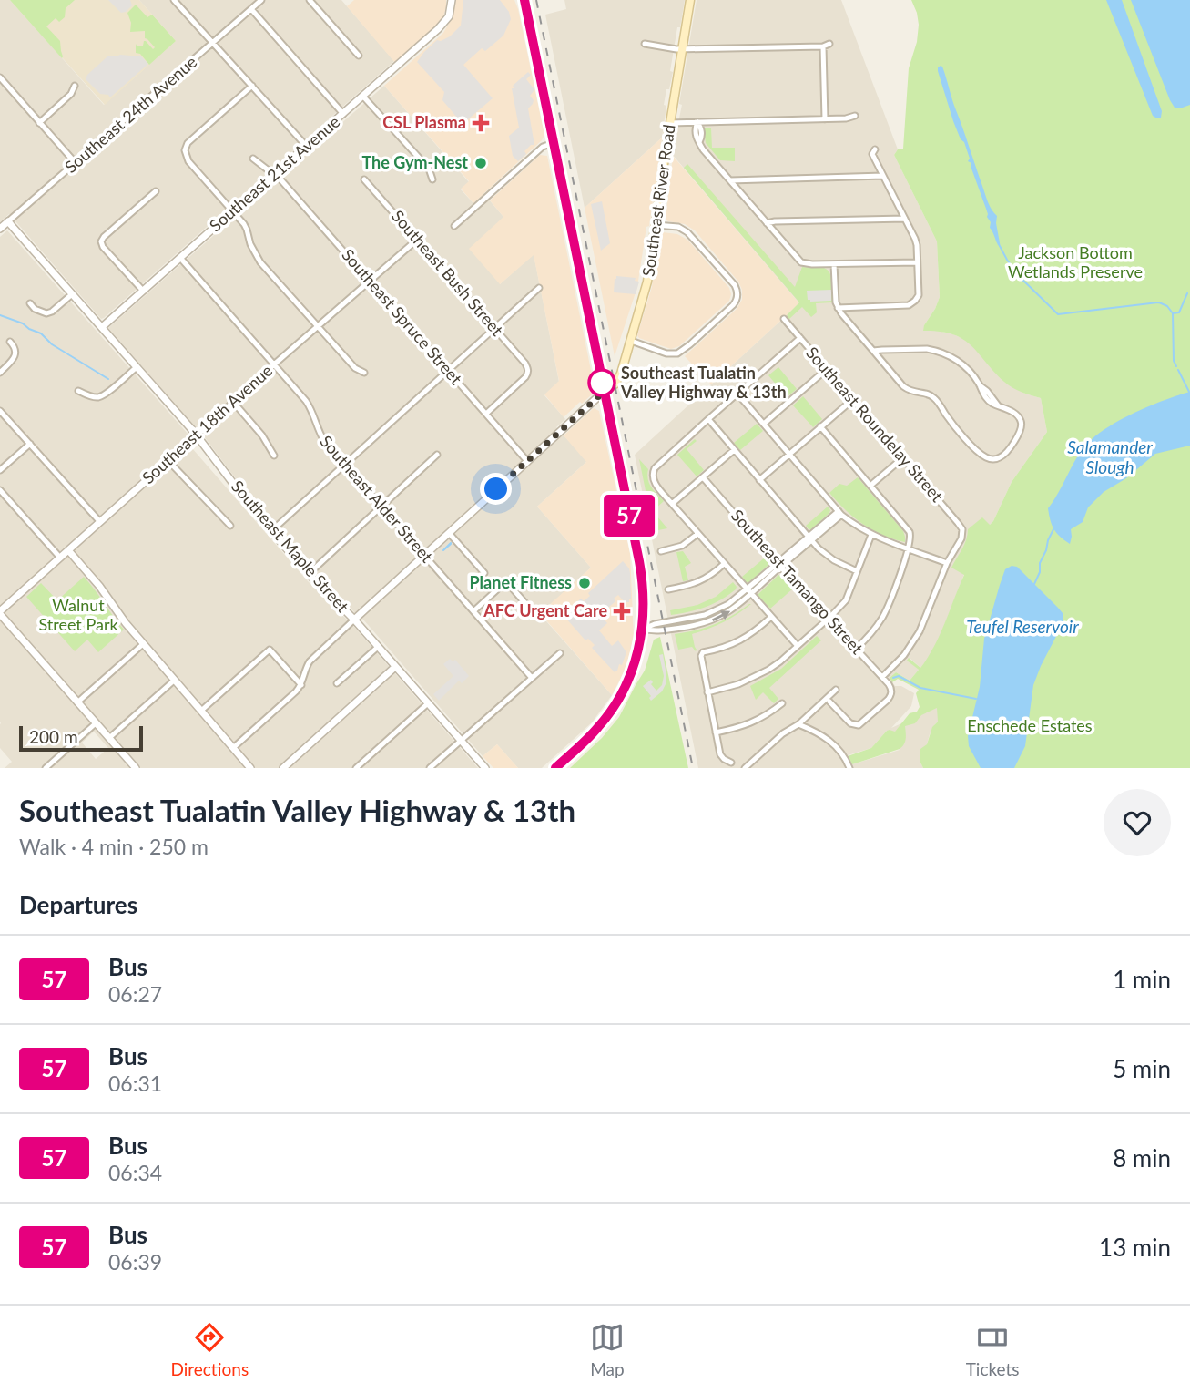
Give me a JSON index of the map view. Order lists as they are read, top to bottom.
{
  "streets": {
    "main road": ["Southeast River Road"],
    "street": [
      "Southeast 24th Avenue",
      "Southeast 21st Avenue",
      "Southeast Bush Street",
      "Southeast Spruce Street",
      "Southeast 18th Avenue",
      "Southeast Roundelay Street",
      "Southeast Alder Street",
      "Southeast Maple Street",
      "Southeast Tamango Street"
    ]
  },
  "crossings": [
    ["Southeast 24th Avenue", "Southeast Maple Street"],
    ["Southeast 21st Avenue", "Southeast Spruce Street"],
    ["Southeast 21st Avenue", "Southeast Alder Street"],
    ["Southeast 21st Avenue", "Southeast Maple Street"],
    ["Southeast Bush Street", "Southeast Spruce Street"],
    ["Southeast Bush Street", "Southeast 18th Avenue"],
    ["Southeast Spruce Street", "Southeast 18th Avenue"],
    ["Southeast 18th Avenue", "Southeast Alder Street"],
    ["Southeast 18th Avenue", "Southeast Maple Street"]
  ],
  "water": ["Salamander Slough", "Teufel Reservoir"],
  "parks": ["Jackson Bottom Wetlands Preserve", "Walnut Street Park", "Enschede Estates"],
  "places": {
    "health": ["CSL Plasma", "AFC Urgent Care"],
    "other": ["The Gym-Nest", "Southeast Tualatin Valley Highway & 13th", "Planet Fitness"]
  },
  "lines": ["bus line 57"],
  "scale_bar": "200 m",
  "page": {
    "on_map": "57",
    "scale": "200 m",
    "heading": [
      ["Southeast Tualatin Valley Highway & 13th", "Walk · 4 min · 250 m"],
      "Departures"
    ],
    "list": [
      {
        "mark": "57",
        "name": "Bus",
        "note": "06:27",
        "value": "1 min"
      },
      {
        "mark": "57",
        "name": "Bus",
        "note": "06:31",
        "value": "5 min"
      },
      {
        "mark": "57",
        "name": "Bus",
        "note": "06:34",
        "value": "8 min"
      },
      {
        "mark": "57",
        "name": "Bus",
        "note": "06:39",
        "value": "13 min"
      }
    ],
    "tabs": ["Directions", "Map", "Tickets"]
  }
}
